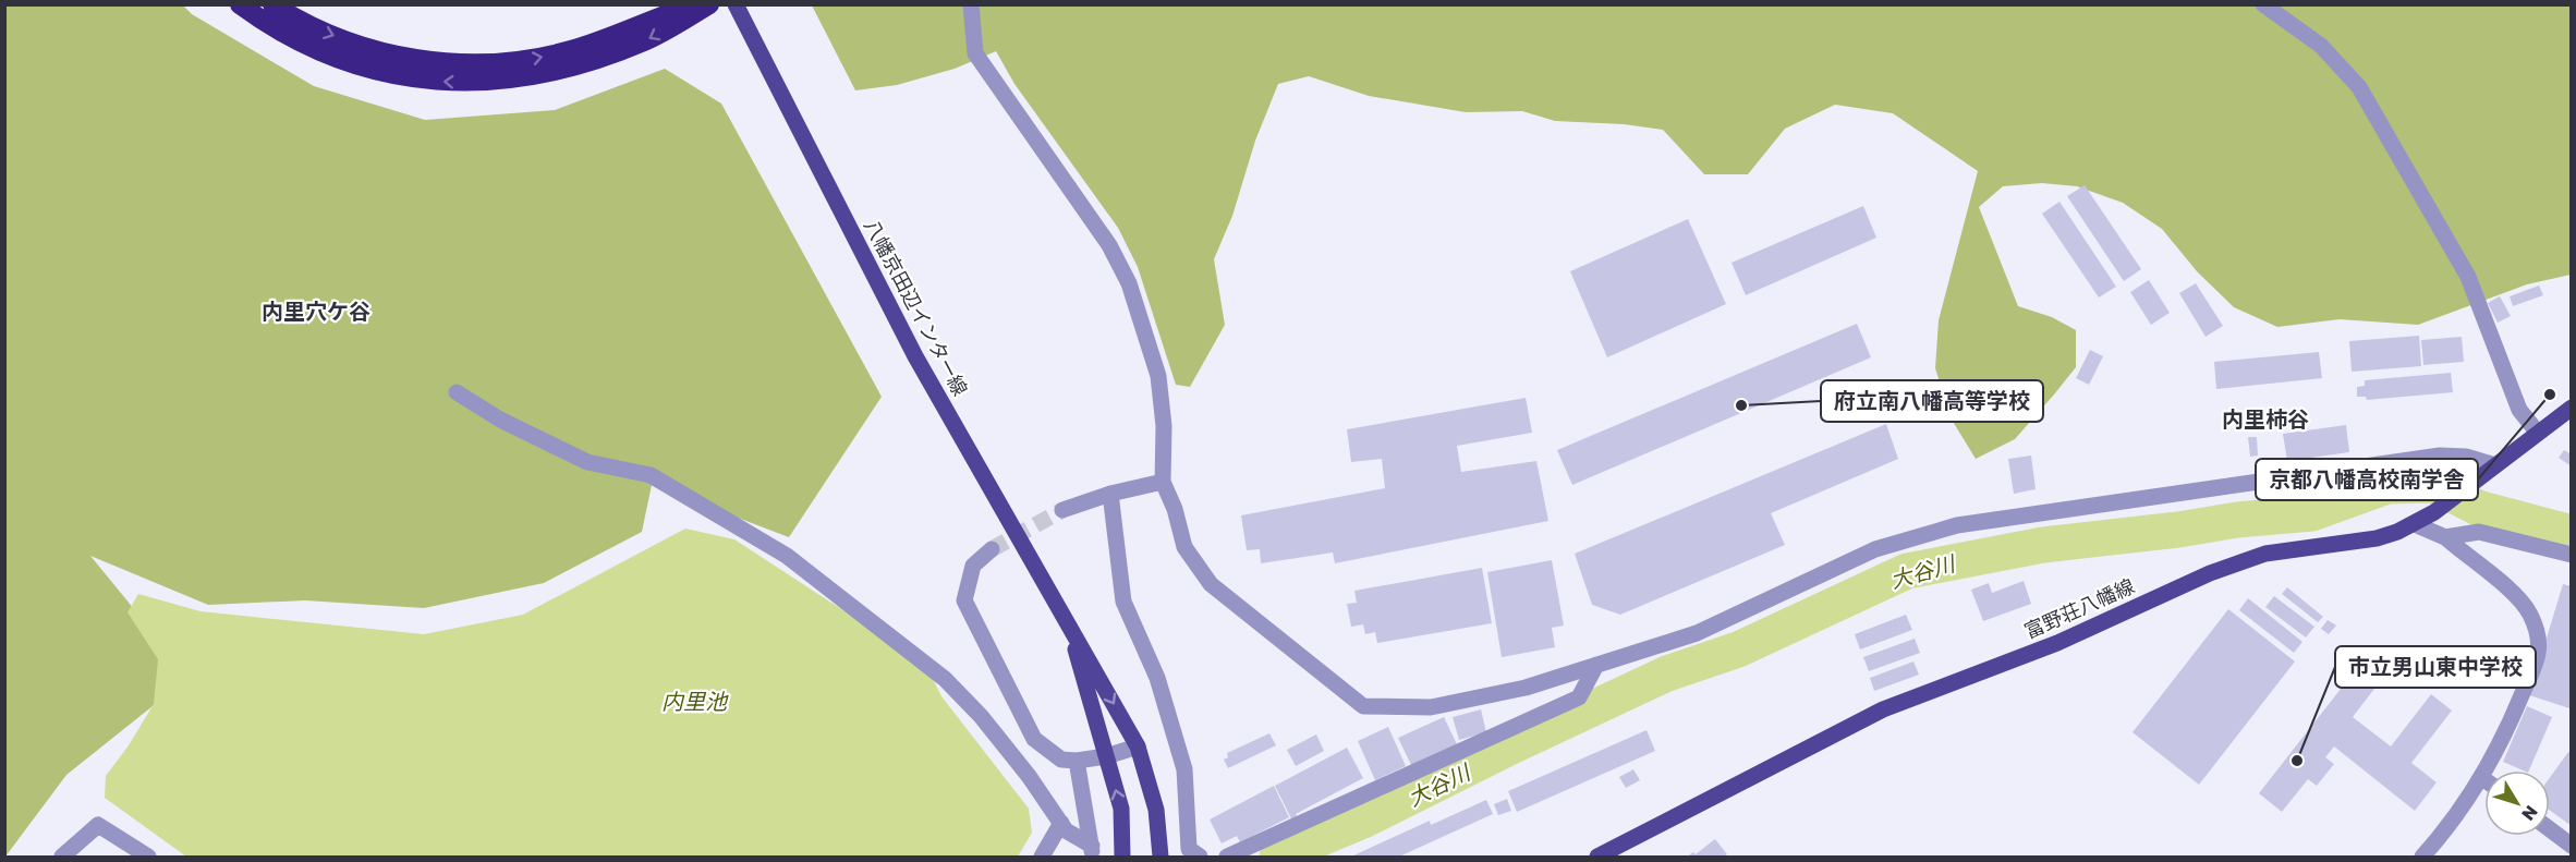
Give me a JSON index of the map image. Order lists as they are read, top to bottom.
{
  "streets": {
    "main road": ["八幡京田辺インター線", "富野荘八幡線"]
  },
  "districts": ["内里穴ケ谷", "内里柿谷"],
  "water": ["大谷川", "内里池"],
  "places": ["京都八幡高校南学舎", "府立南八幡高等学校", "市立男山東中学校"],
  "north": "bottom right"
}
